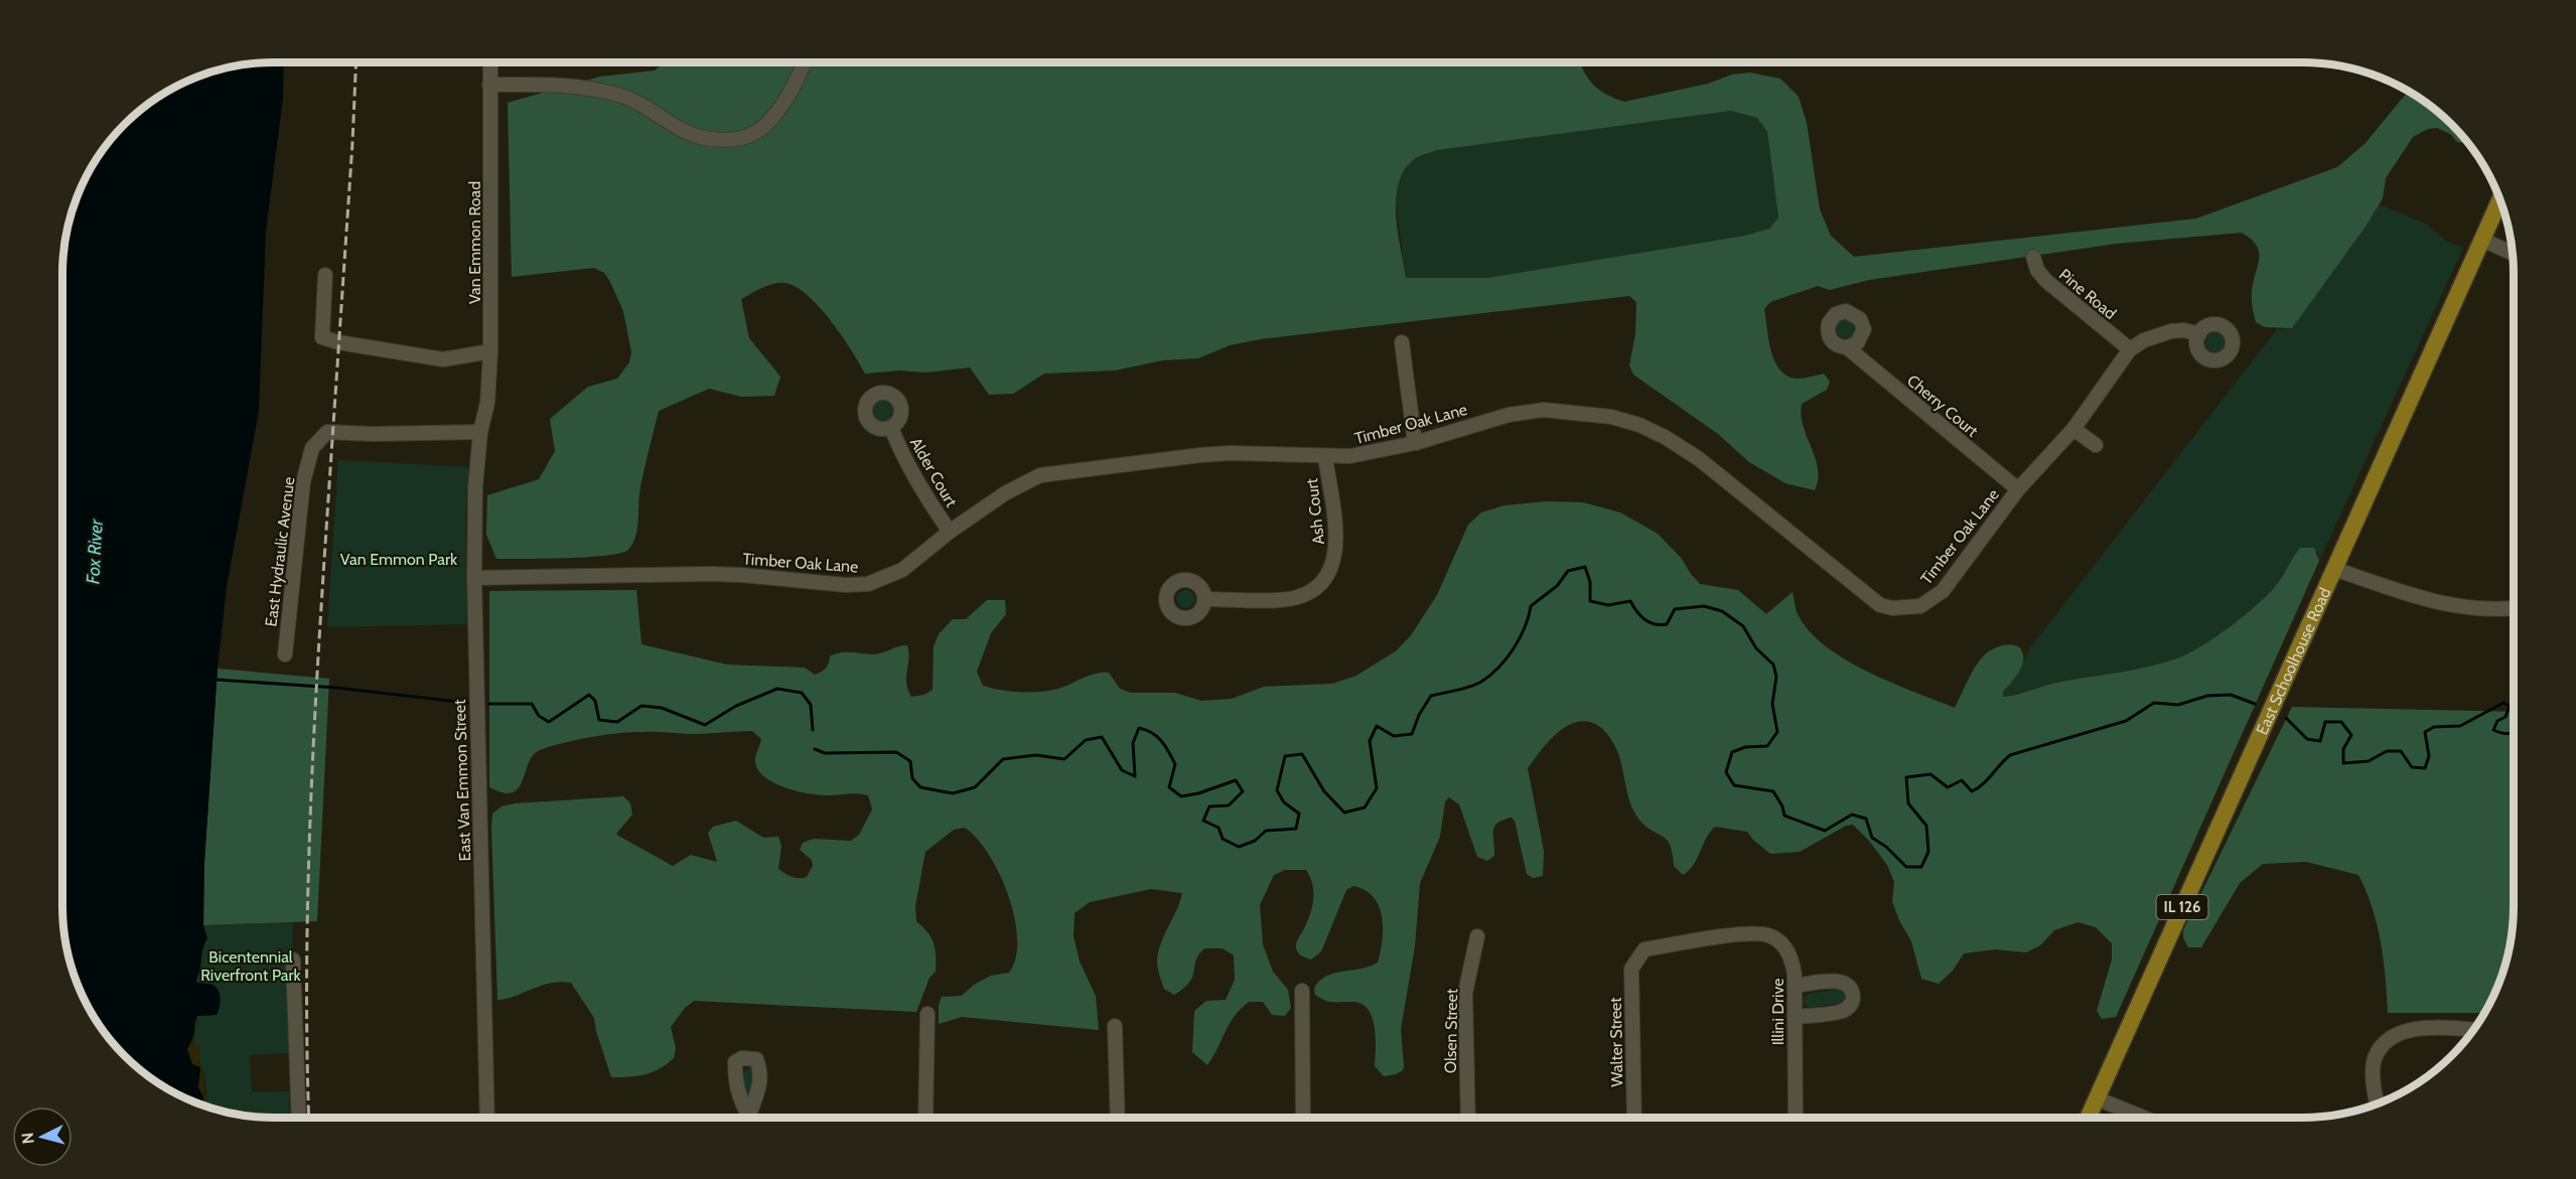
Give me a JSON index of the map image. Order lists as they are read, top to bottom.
{
  "streets": {
    "main road": ["East Schoolhouse Road", "IL 126"],
    "street": [
      "Van Emmon Road",
      "Pine Road",
      "Cherry Court",
      "Timber Oak Lane",
      "Alder Court",
      "Ash Court",
      "East Hydraulic Avenue",
      "East Van Emmon Street",
      "Illini Drive",
      "Olsen Street",
      "Walter Street"
    ]
  },
  "crossings": [
    ["Van Emmon Road", "East Hydraulic Avenue"],
    ["Van Emmon Road", "East Van Emmon Street"],
    ["Pine Road", "Timber Oak Lane"],
    ["Cherry Court", "Timber Oak Lane"],
    ["Timber Oak Lane", "Alder Court"],
    ["Timber Oak Lane", "Ash Court"],
    ["Timber Oak Lane", "East Van Emmon Street"],
    ["East Hydraulic Avenue", "East Van Emmon Street"],
    ["Illini Drive", "Walter Street"]
  ],
  "water": ["Fox River"],
  "parks": ["Van Emmon Park", "Bicentennial Riverfront Park"],
  "north": "left"
}
